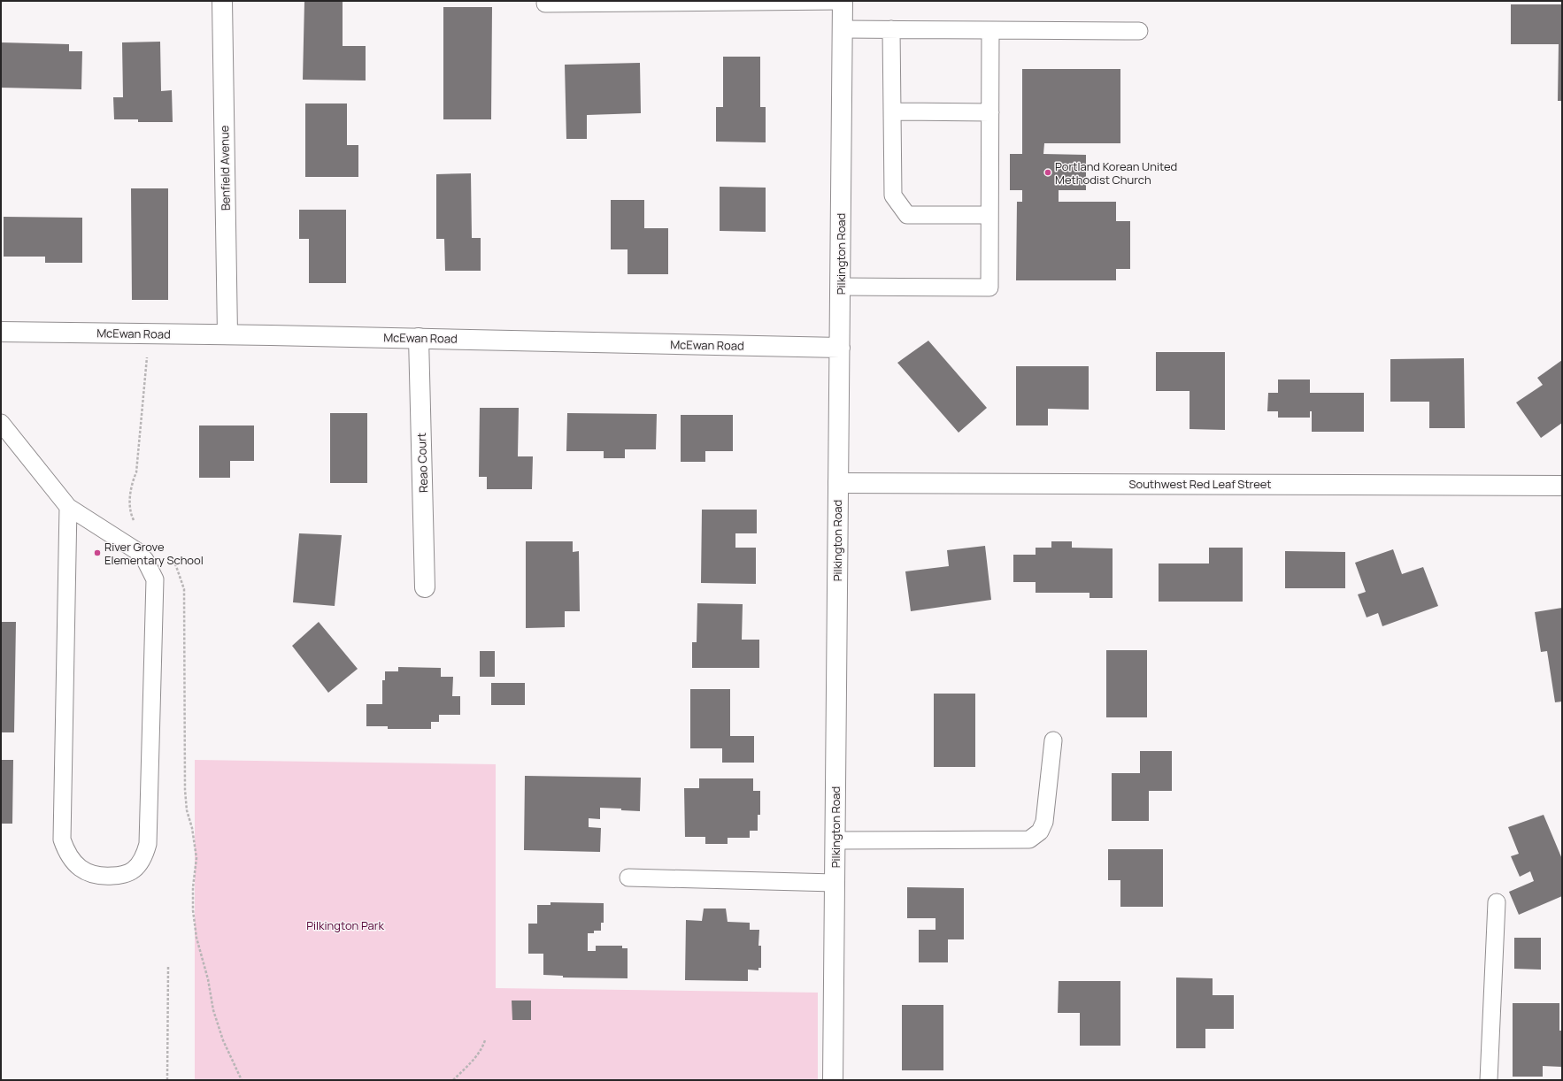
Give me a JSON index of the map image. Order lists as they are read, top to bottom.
{
  "streets": {
    "street": [
      "Benfield Avenue",
      "Pilkington Road",
      "McEwan Road",
      "Reao Court",
      "Southwest Red Leaf Street"
    ]
  },
  "crossings": [
    ["Benfield Avenue", "McEwan Road"],
    ["Pilkington Road", "McEwan Road"],
    ["Pilkington Road", "Southwest Red Leaf Street"],
    ["McEwan Road", "Reao Court"]
  ],
  "parks": ["Pilkington Park"],
  "places": ["Portland Korean United Methodist Church", "River Grove Elementary School"]
}
